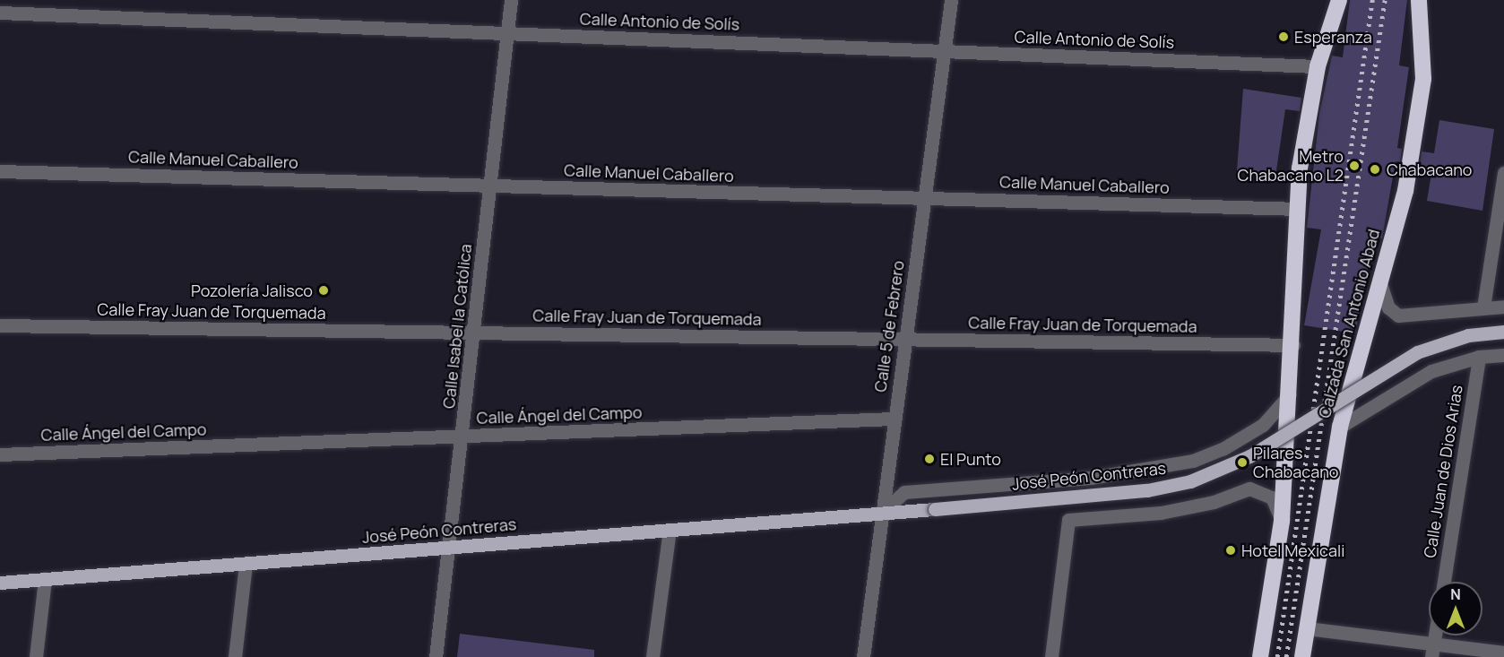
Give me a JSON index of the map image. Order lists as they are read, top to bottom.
{
  "streets": {
    "highway": ["Calzada San Antonio Abad"],
    "main road": ["José Peón Contreras"],
    "street": [
      "Calle Antonio de Solís",
      "Calle Manuel Caballero",
      "Calle Fray Juan de Torquemada",
      "Calle Isabel la Católica",
      "Calle 5 de Febrero",
      "Calle Ángel del Campo",
      "Calle Juan de Dios Arias"
    ]
  },
  "crossings": [
    ["Calle Antonio de Solís", "Calle Isabel la Católica"],
    ["Calle Antonio de Solís", "Calle 5 de Febrero"],
    ["Calle Manuel Caballero", "Calle Isabel la Católica"],
    ["Calle Manuel Caballero", "Calle 5 de Febrero"],
    ["Calle Fray Juan de Torquemada", "Calle Isabel la Católica"],
    ["Calle Fray Juan de Torquemada", "Calle 5 de Febrero"],
    ["Calle Isabel la Católica", "Calle Ángel del Campo"],
    ["Calle Isabel la Católica", "José Peón Contreras"],
    ["Calle 5 de Febrero", "Calle Ángel del Campo"],
    ["Calle 5 de Febrero", "José Peón Contreras"]
  ],
  "places": [
    "Esperanza",
    "Metro Chabacano L2",
    "Chabacano",
    "Pozolería Jalisco",
    "El Punto",
    "Pilares Chabacano",
    "Hotel Mexicali"
  ],
  "north": "top"
}
